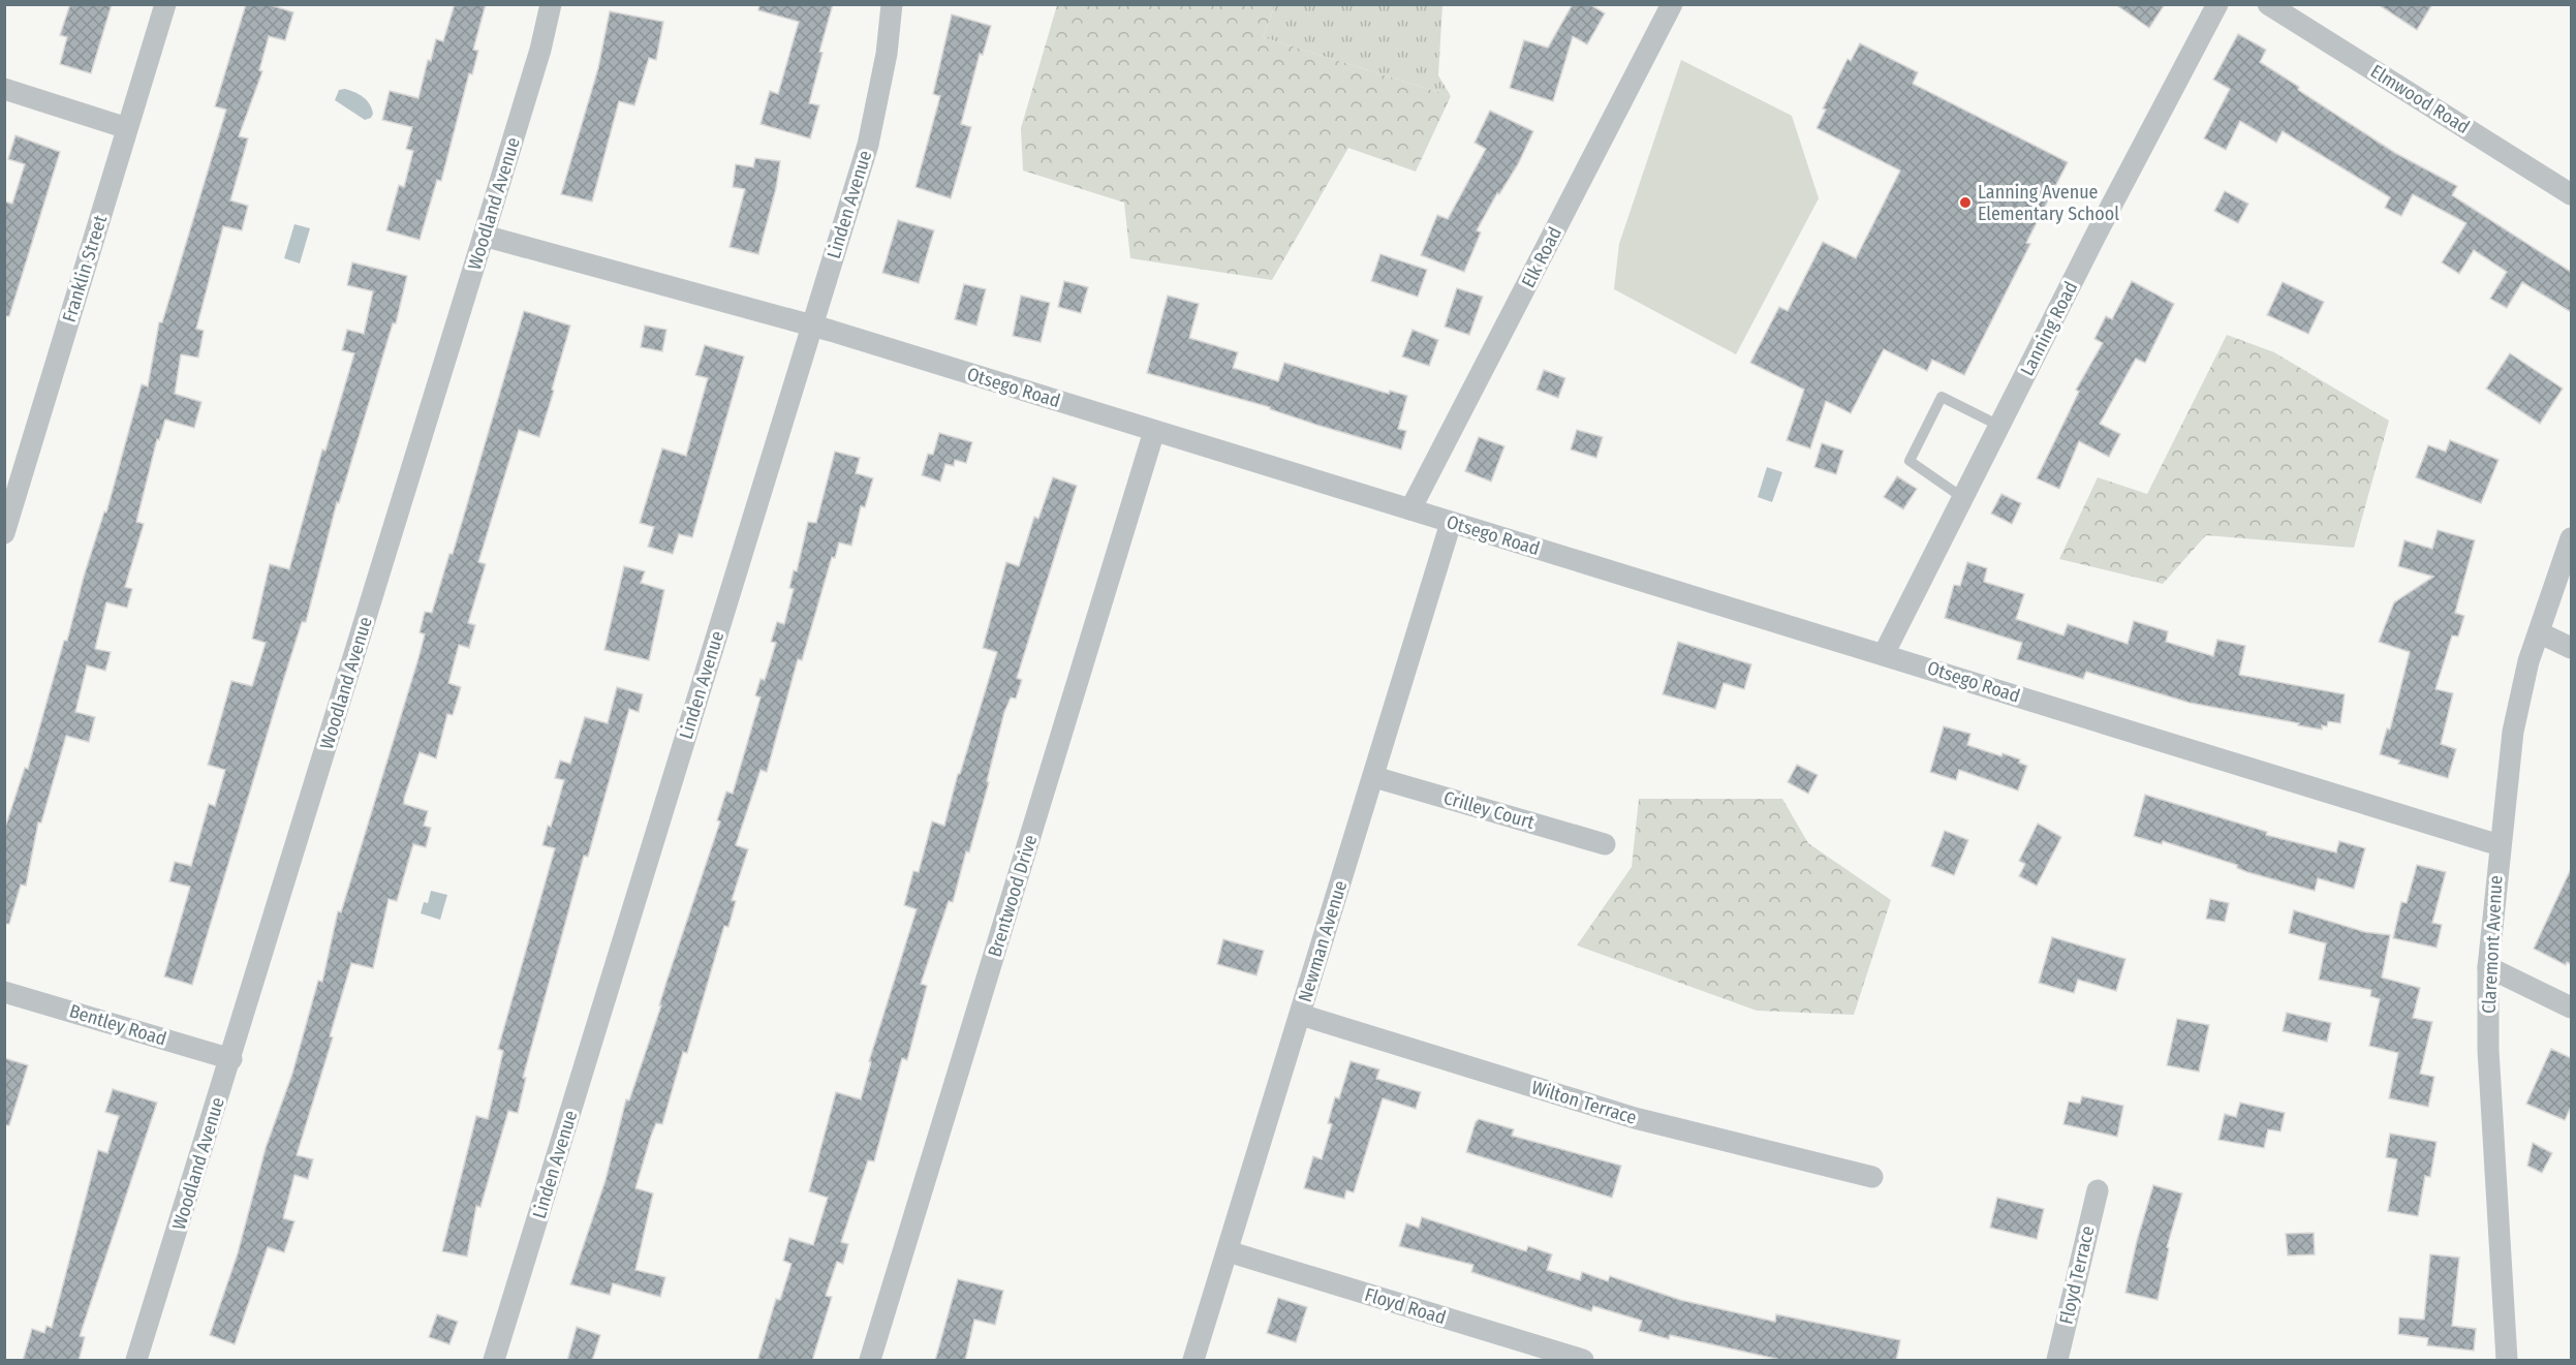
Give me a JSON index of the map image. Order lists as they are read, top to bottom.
{
  "streets": {
    "street": [
      "Elmwood Road",
      "Woodland Avenue",
      "Linden Avenue",
      "Elk Road",
      "Franklin Street",
      "Lanning Road",
      "Otsego Road",
      "Crilley Court",
      "Brentwood Drive",
      "Newman Avenue",
      "Claremont Avenue",
      "Bentley Road",
      "Wilton Terrace",
      "Floyd Terrace",
      "Floyd Road"
    ]
  },
  "crossings": [
    ["Woodland Avenue", "Otsego Road"],
    ["Woodland Avenue", "Bentley Road"],
    ["Linden Avenue", "Otsego Road"],
    ["Elk Road", "Otsego Road"],
    ["Lanning Road", "Otsego Road"],
    ["Otsego Road", "Brentwood Drive"],
    ["Otsego Road", "Newman Avenue"],
    ["Otsego Road", "Claremont Avenue"],
    ["Crilley Court", "Newman Avenue"],
    ["Newman Avenue", "Wilton Terrace"],
    ["Newman Avenue", "Floyd Road"]
  ],
  "places": ["Lanning Avenue Elementary School"]
}
